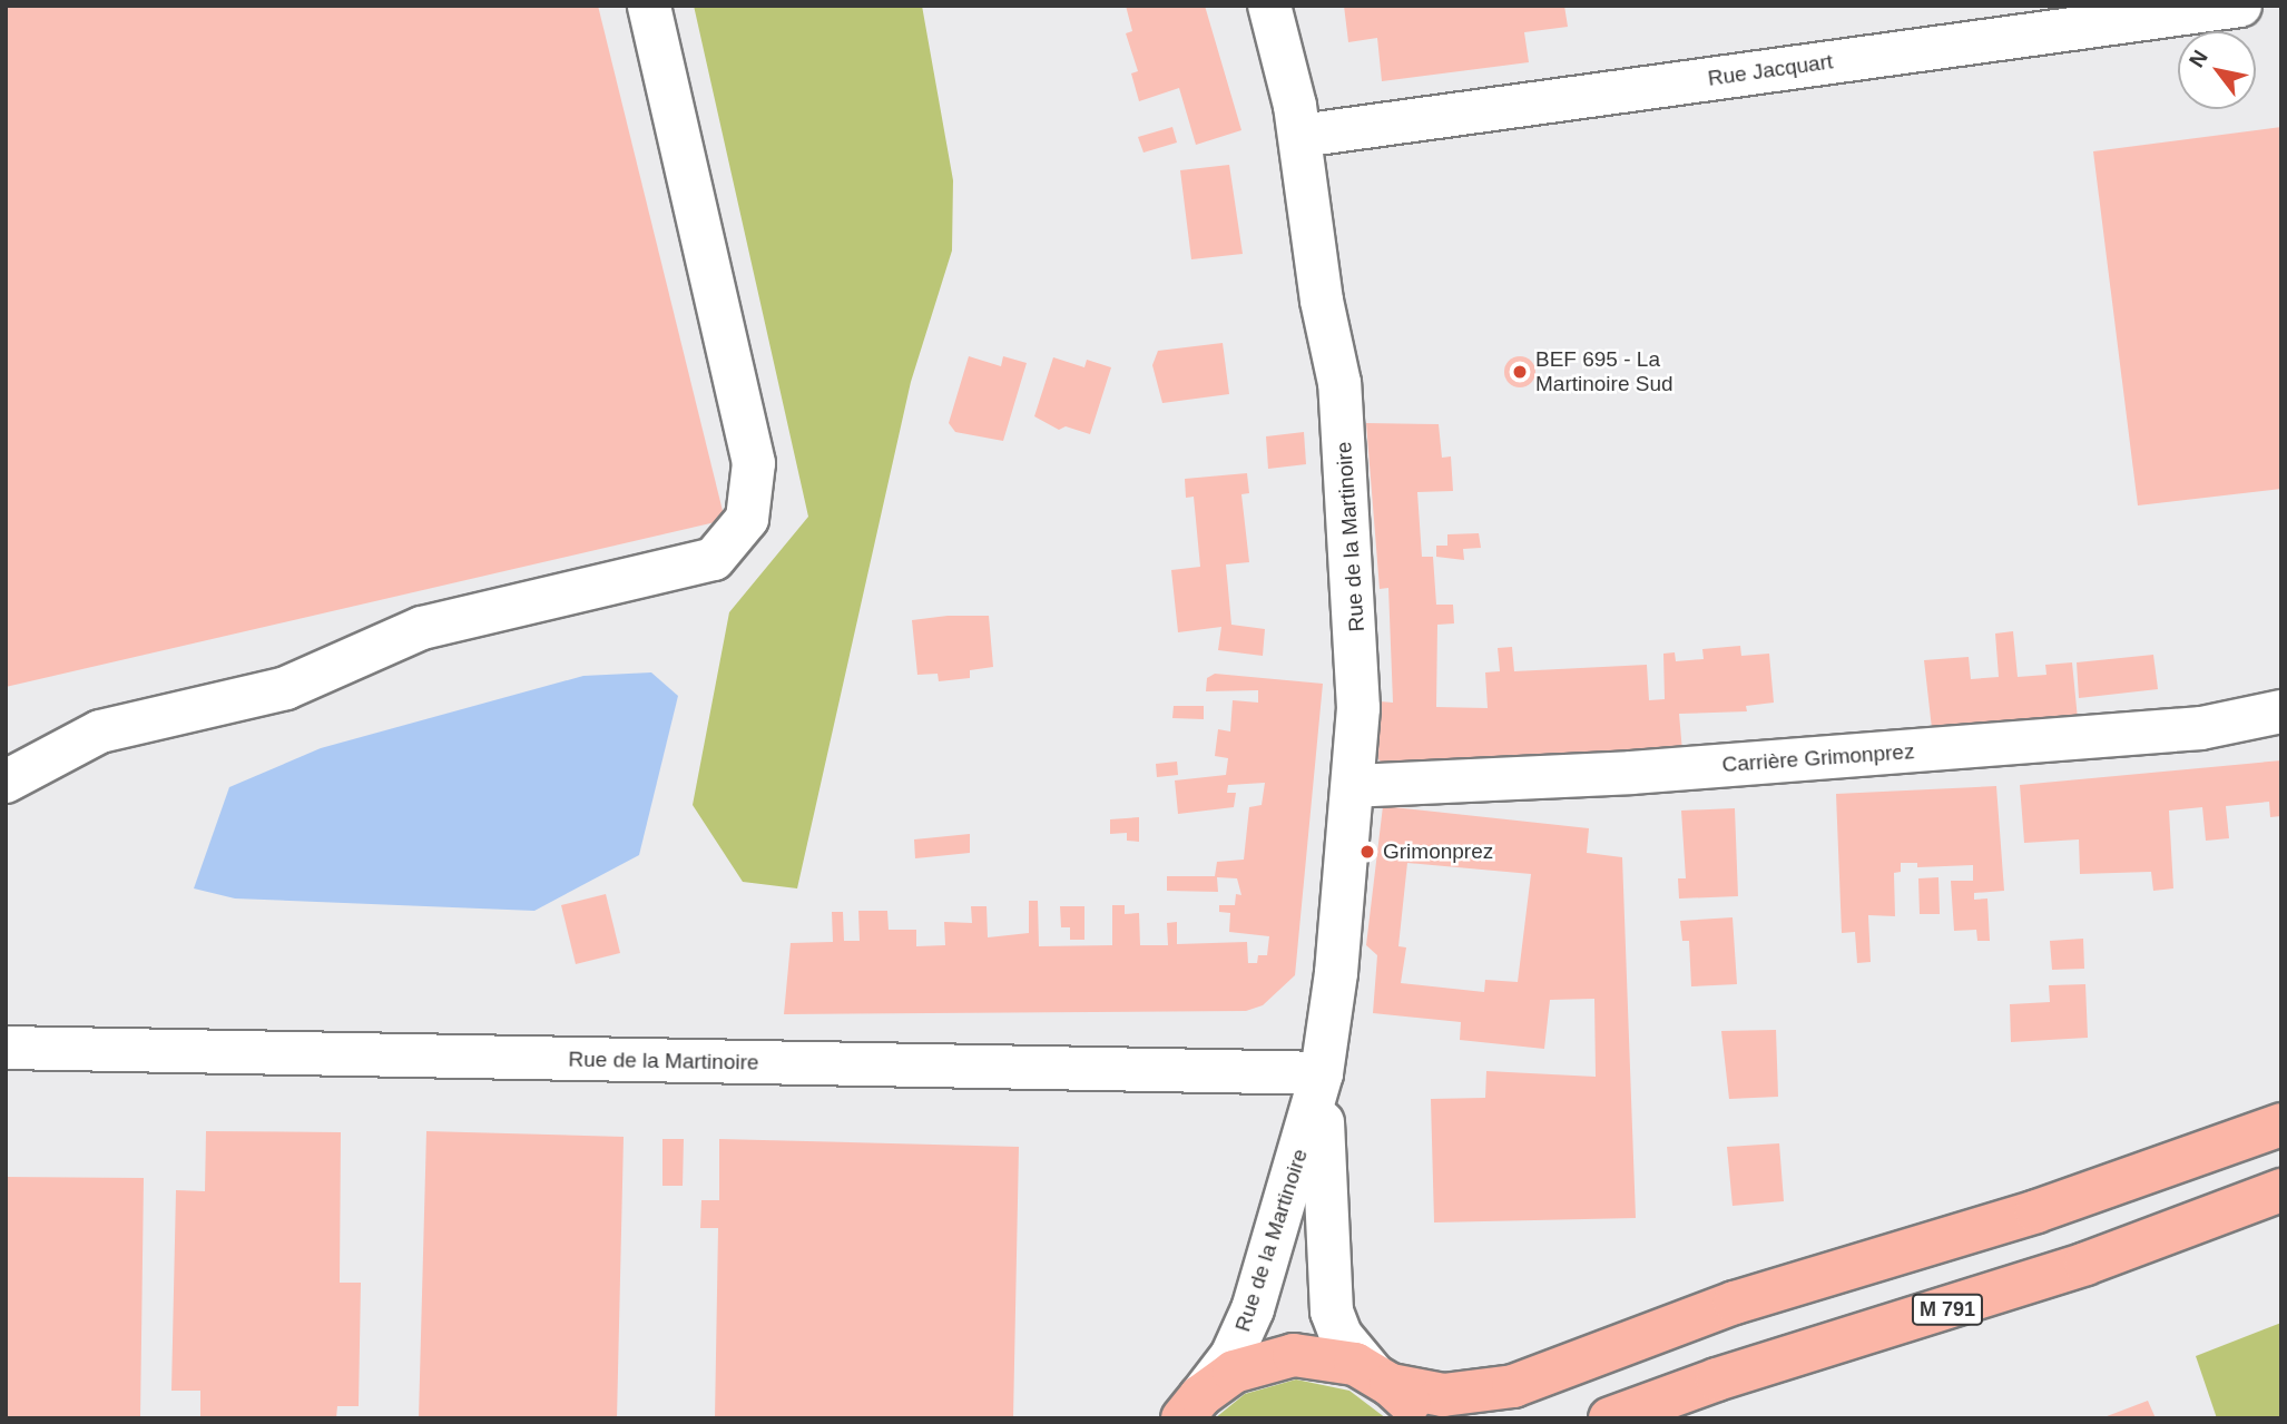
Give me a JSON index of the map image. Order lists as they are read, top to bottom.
{
  "streets": {
    "main road": ["M 791"],
    "street": ["Rue Jacquart", "Rue de la Martinoire", "Carrière Grimonprez"]
  },
  "crossings": [
    ["Rue Jacquart", "Rue de la Martinoire"],
    ["Rue de la Martinoire", "Carrière Grimonprez"]
  ],
  "places": ["BEF 695 - La Martinoire Sud", "Grimonprez"],
  "north": "top left"
}
